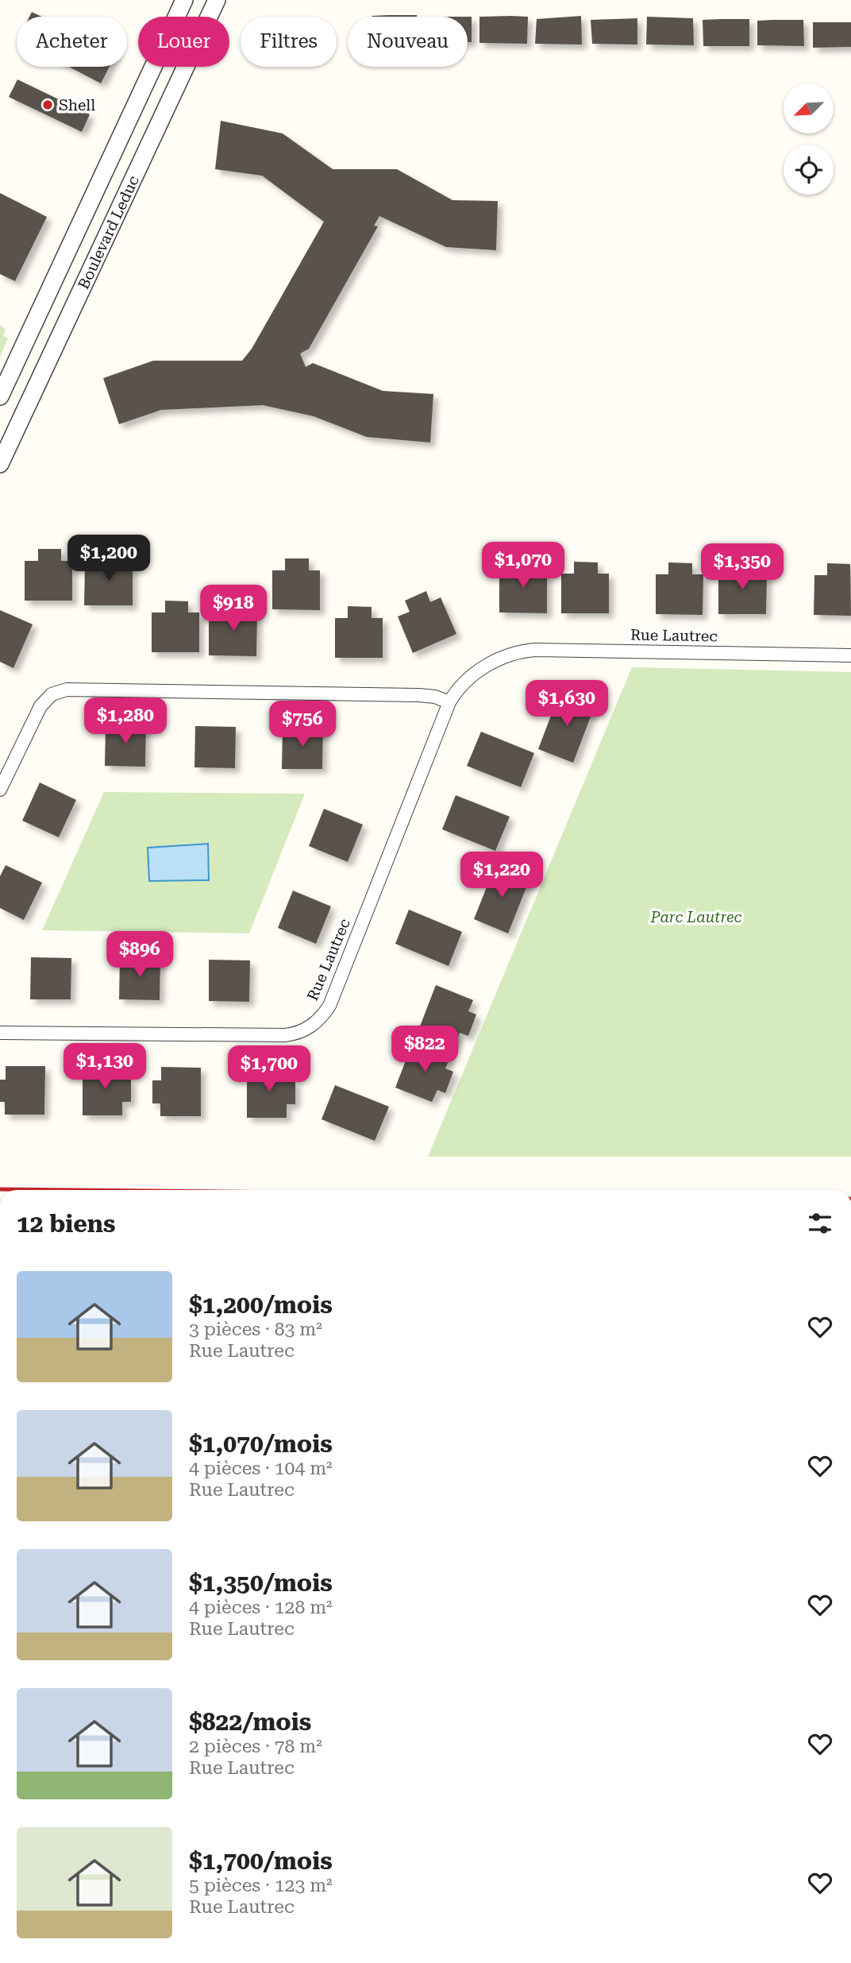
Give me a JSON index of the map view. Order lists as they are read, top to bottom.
{
  "streets": {
    "street": ["Boulevard Leduc", "Rue Lautrec"]
  },
  "parks": ["Parc Lautrec"],
  "places": ["Shell"],
  "north": "bottom left",
  "page": {
    "chip": [
      "Acheter",
      "Louer",
      "Filtres",
      "Nouveau"
    ],
    "price": [
      "$1,200",
      "$1,070",
      "$1,350",
      "$918",
      "$1,630",
      "$1,280",
      "$756",
      "$1,220",
      "$896",
      "$822",
      "$1,130",
      "$1,700"
    ],
    "heading": "12 biens",
    "list": [
      {
        "name": "$1,200/mois",
        "note": "3 pièces · 83 m² · Rue Lautrec"
      },
      {
        "name": "$1,070/mois",
        "note": "4 pièces · 104 m² · Rue Lautrec"
      },
      {
        "name": "$1,350/mois",
        "note": "4 pièces · 128 m² · Rue Lautrec"
      },
      {
        "name": "$822/mois",
        "note": "2 pièces · 78 m² · Rue Lautrec"
      },
      {
        "name": "$1,700/mois",
        "note": "5 pièces · 123 m² · Rue Lautrec"
      }
    ]
  }
}
